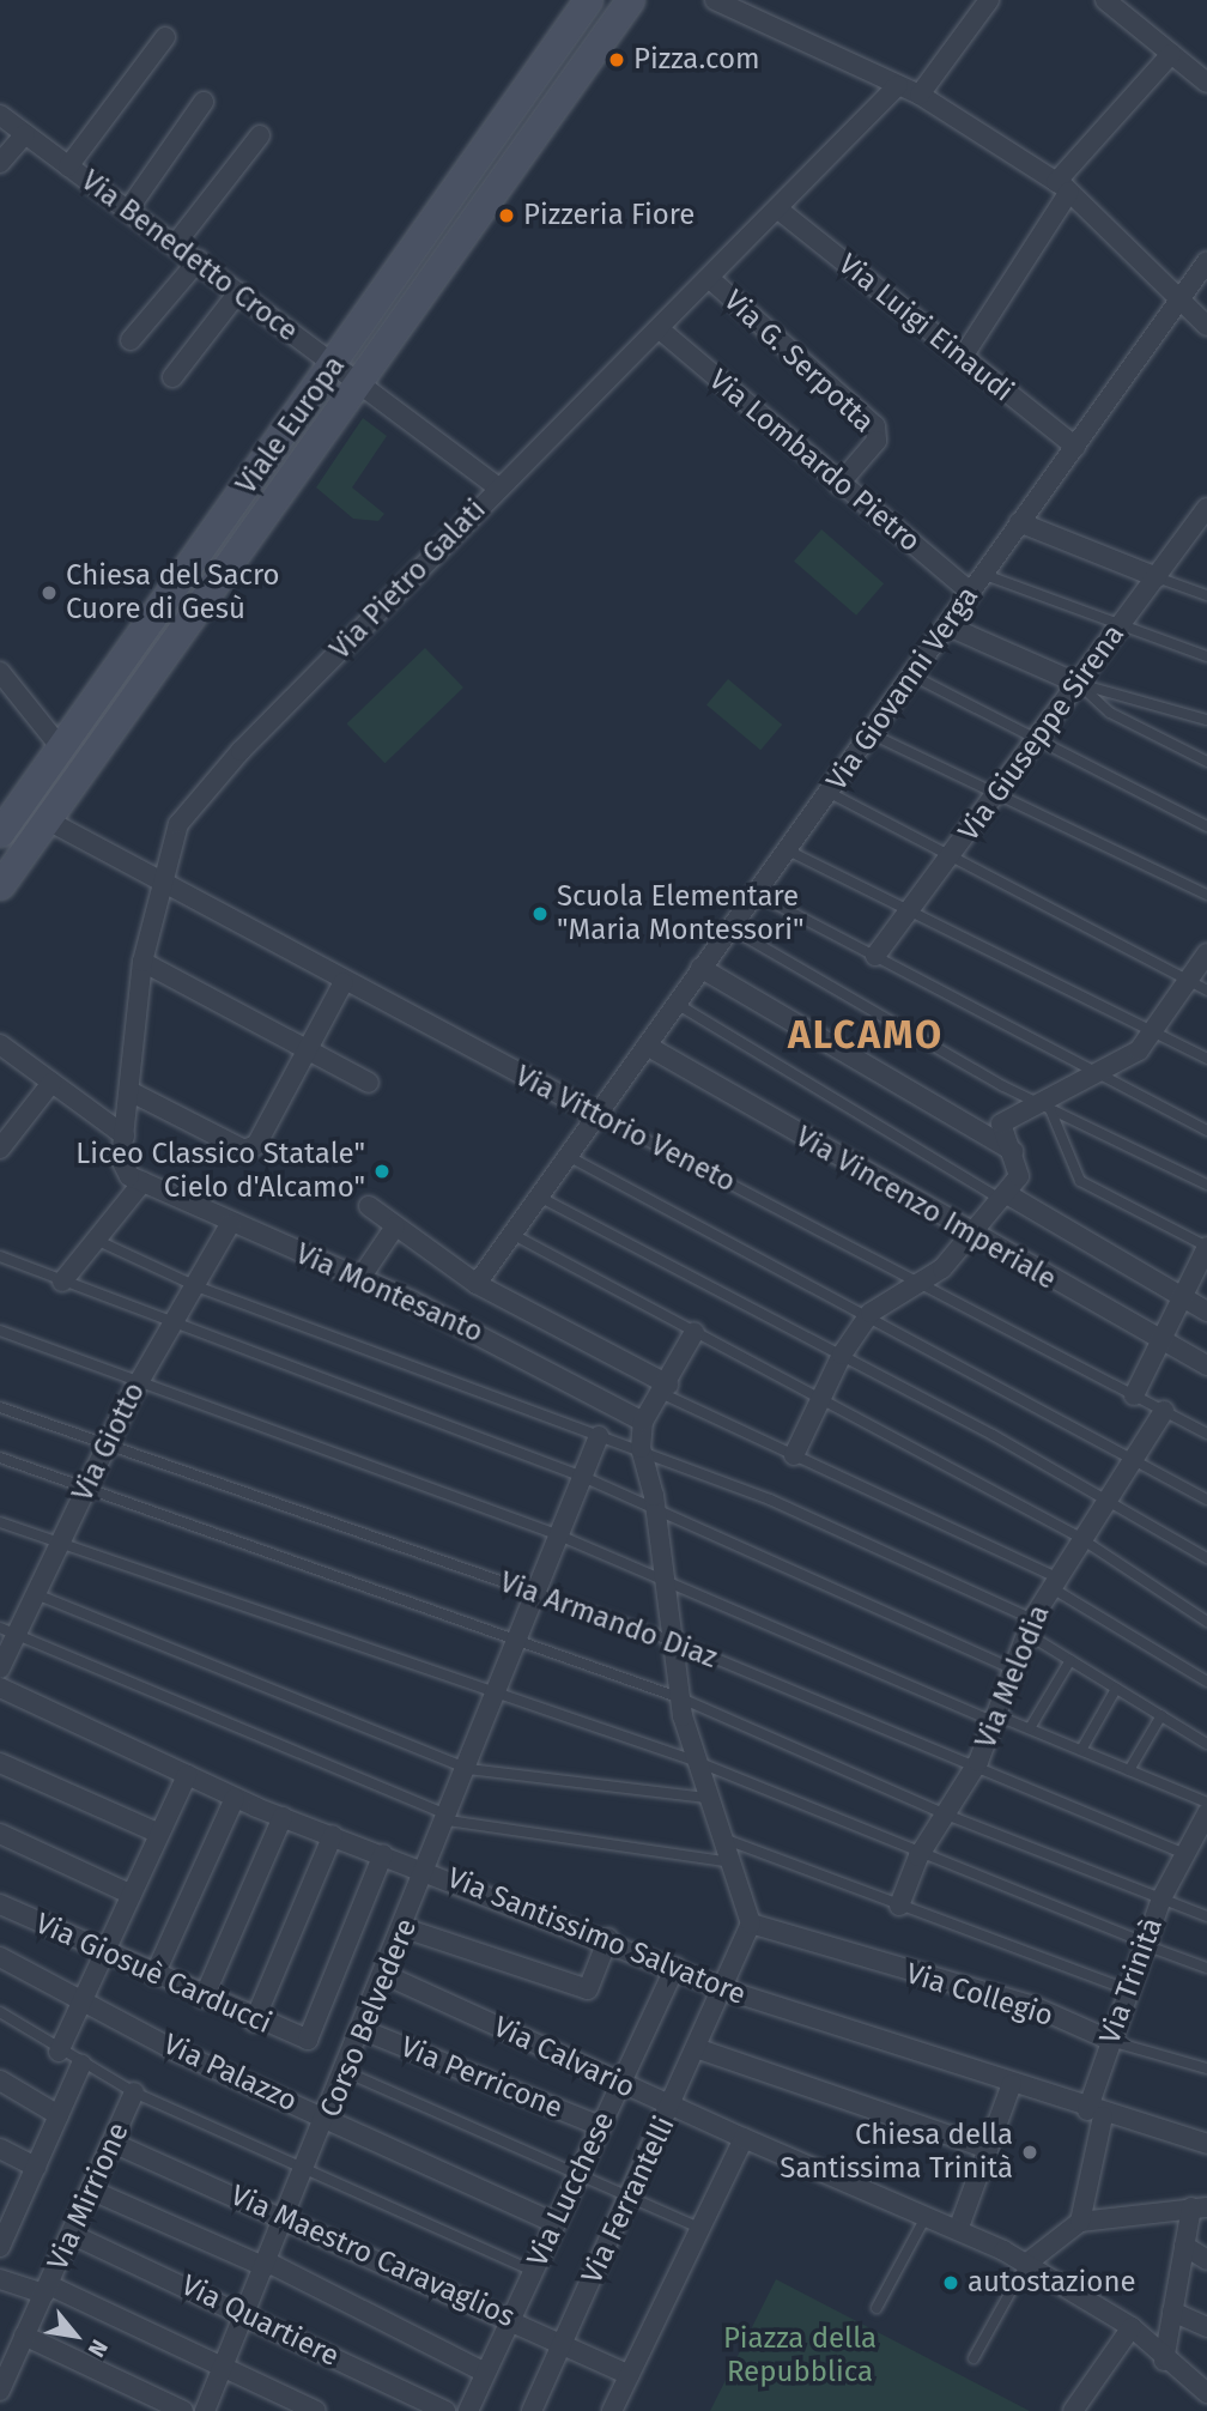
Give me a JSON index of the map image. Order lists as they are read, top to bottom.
{
  "streets": {
    "street": [
      "Via Benedetto Croce",
      "Via Luigi Einaudi",
      "Via G. Serpotta",
      "Viale Europa",
      "Via Lombardo Pietro",
      "Via Pietro Galati",
      "Via Giovanni Verga",
      "Via Giuseppe Sirena",
      "Via Vittorio Veneto",
      "Via Vincenzo Imperiale",
      "Via Montesanto",
      "Via Giotto",
      "Via Armando Diaz",
      "Via Melodia",
      "Via Santissimo Salvatore",
      "Via Giosuè Carducci",
      "Via Trinità",
      "Via Collegio",
      "Corso Belvedere",
      "Via Calvario",
      "Via Palazzo",
      "Via Perricone",
      "Via Lucchese",
      "Via Mirrione",
      "Via Ferrantelli",
      "Via Maestro Caravaglios",
      "Via Quartiere"
    ]
  },
  "crossings": [
    ["Via Benedetto Croce", "Viale Europa"],
    ["Via Benedetto Croce", "Via Pietro Galati"],
    ["Via Luigi Einaudi", "Via Pietro Galati"],
    ["Via Luigi Einaudi", "Via Giovanni Verga"],
    ["Via G. Serpotta", "Via Lombardo Pietro"],
    ["Via G. Serpotta", "Via Pietro Galati"],
    ["Viale Europa", "Via Vittorio Veneto"],
    ["Via Lombardo Pietro", "Via Pietro Galati"],
    ["Via Lombardo Pietro", "Via Giovanni Verga"],
    ["Via Pietro Galati", "Via Vittorio Veneto"],
    ["Via Pietro Galati", "Via Montesanto"],
    ["Via Giovanni Verga", "Via Vittorio Veneto"],
    ["Via Giovanni Verga", "Via Vincenzo Imperiale"],
    ["Via Vittorio Veneto", "Via Melodia"],
    ["Via Montesanto", "Via Giotto"],
    ["Via Giotto", "Via Armando Diaz"],
    ["Via Armando Diaz", "Via Melodia"],
    ["Via Armando Diaz", "Via Trinità"],
    ["Via Armando Diaz", "Corso Belvedere"],
    ["Via Santissimo Salvatore", "Via Giosuè Carducci"],
    ["Via Santissimo Salvatore", "Via Trinità"],
    ["Via Santissimo Salvatore", "Corso Belvedere"],
    ["Via Santissimo Salvatore", "Via Lucchese"],
    ["Via Santissimo Salvatore", "Via Ferrantelli"],
    ["Via Trinità", "Via Collegio"],
    ["Via Collegio", "Via Ferrantelli"],
    ["Corso Belvedere", "Via Calvario"],
    ["Corso Belvedere", "Via Palazzo"],
    ["Corso Belvedere", "Via Perricone"],
    ["Corso Belvedere", "Via Maestro Caravaglios"],
    ["Corso Belvedere", "Via Quartiere"],
    ["Via Calvario", "Via Lucchese"],
    ["Via Calvario", "Via Ferrantelli"],
    ["Via Palazzo", "Via Lucchese"],
    ["Via Perricone", "Via Lucchese"],
    ["Via Lucchese", "Via Maestro Caravaglios"],
    ["Via Mirrione", "Via Maestro Caravaglios"],
    ["Via Mirrione", "Via Quartiere"],
    ["Via Ferrantelli", "Via Maestro Caravaglios"]
  ],
  "districts": ["ALCAMO"],
  "parks": ["Piazza della Repubblica"],
  "places": [
    "Pizza.com",
    "Pizzeria Fiore",
    "Chiesa del Sacro Cuore di Gesù",
    "Scuola Elementare \"Maria Montessori\"",
    "Liceo Classico Statale\" Cielo d'Alcamo\"",
    "Chiesa della Santissima Trinità",
    "autostazione"
  ],
  "north": "bottom right"
}
